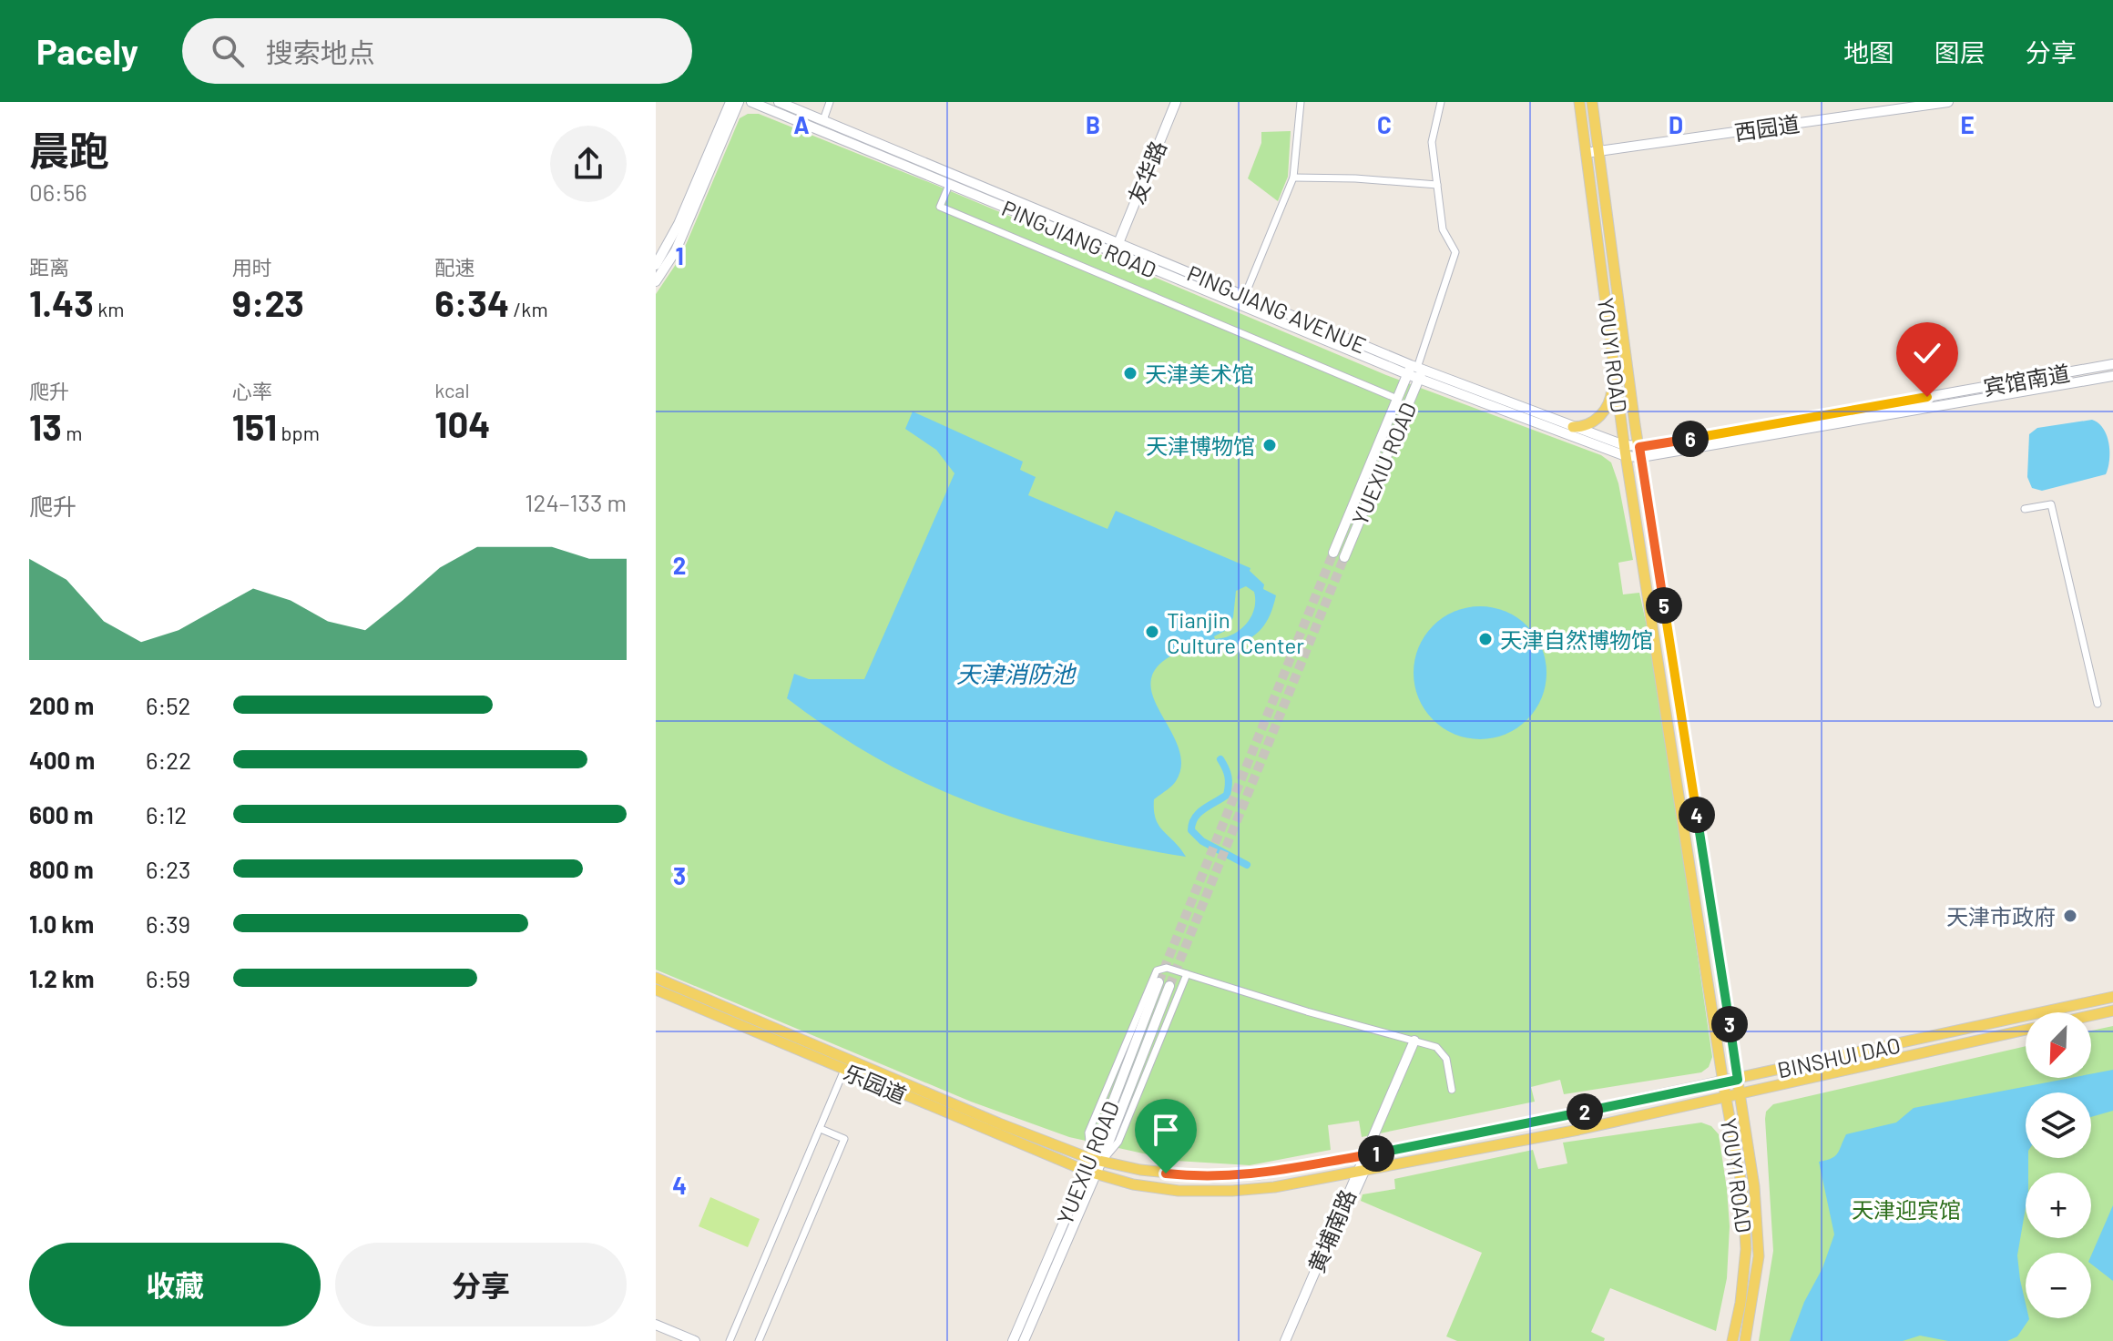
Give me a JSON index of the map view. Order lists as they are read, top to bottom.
{
  "streets": {
    "main road": [
      "西园道",
      "友华路",
      "PINGJIANG ROAD",
      "PINGJIANG AVENUE",
      "YOUYI ROAD",
      "宾馆南道",
      "YUEXIU ROAD",
      "BINSHUI DAO",
      "乐园道",
      "黄埔南路"
    ]
  },
  "crossings": [
    ["西园道", "YOUYI ROAD"],
    ["友华路", "PINGJIANG AVENUE"],
    ["PINGJIANG ROAD", "PINGJIANG AVENUE"],
    ["PINGJIANG ROAD", "YUEXIU ROAD"],
    ["PINGJIANG AVENUE", "YUEXIU ROAD"],
    ["YOUYI ROAD", "宾馆南道"],
    ["YOUYI ROAD", "BINSHUI DAO"],
    ["YUEXIU ROAD", "BINSHUI DAO"],
    ["YUEXIU ROAD", "乐园道"],
    ["BINSHUI DAO", "乐园道"],
    ["BINSHUI DAO", "黄埔南路"]
  ],
  "water": ["天津消防池"],
  "parks": ["天津迎宾馆"],
  "places": [
    "天津美术馆",
    "天津博物馆",
    "Tianjin Culture Center",
    "天津自然博物馆",
    "天津市政府"
  ],
  "north": "bottom left",
  "page": {
    "header": "Pacely",
    "search": "搜索地点",
    "nav": ["地图", "图层", "分享"],
    "heading": ["晨跑", "06:56"],
    "stats": [
      ["距离", "1.43 km"],
      ["用时", "9:23"],
      ["配速", "6:34 /km"],
      ["爬升", "13 m"],
      ["心率", "151 bpm"],
      ["kcal", "104"]
    ],
    "pins": [
      "6",
      "5",
      "4",
      "3",
      "2",
      "1"
    ],
    "chart": ["爬升", "124–133 m"],
    "list": [
      {
        "name": "200 m",
        "note": "6:52"
      },
      {
        "name": "400 m",
        "note": "6:22"
      },
      {
        "name": "600 m",
        "note": "6:12"
      },
      {
        "name": "800 m",
        "note": "6:23"
      },
      {
        "name": "1.0 km",
        "note": "6:39"
      },
      {
        "name": "1.2 km",
        "note": "6:59"
      }
    ],
    "map_buttons": ["+", "−"],
    "buttons": ["收藏", "分享"]
  },
  "grid": {
    "columns": [
      "A",
      "B",
      "C",
      "D",
      "E"
    ],
    "rows": [
      "1",
      "2",
      "3",
      "4"
    ]
  }
}
